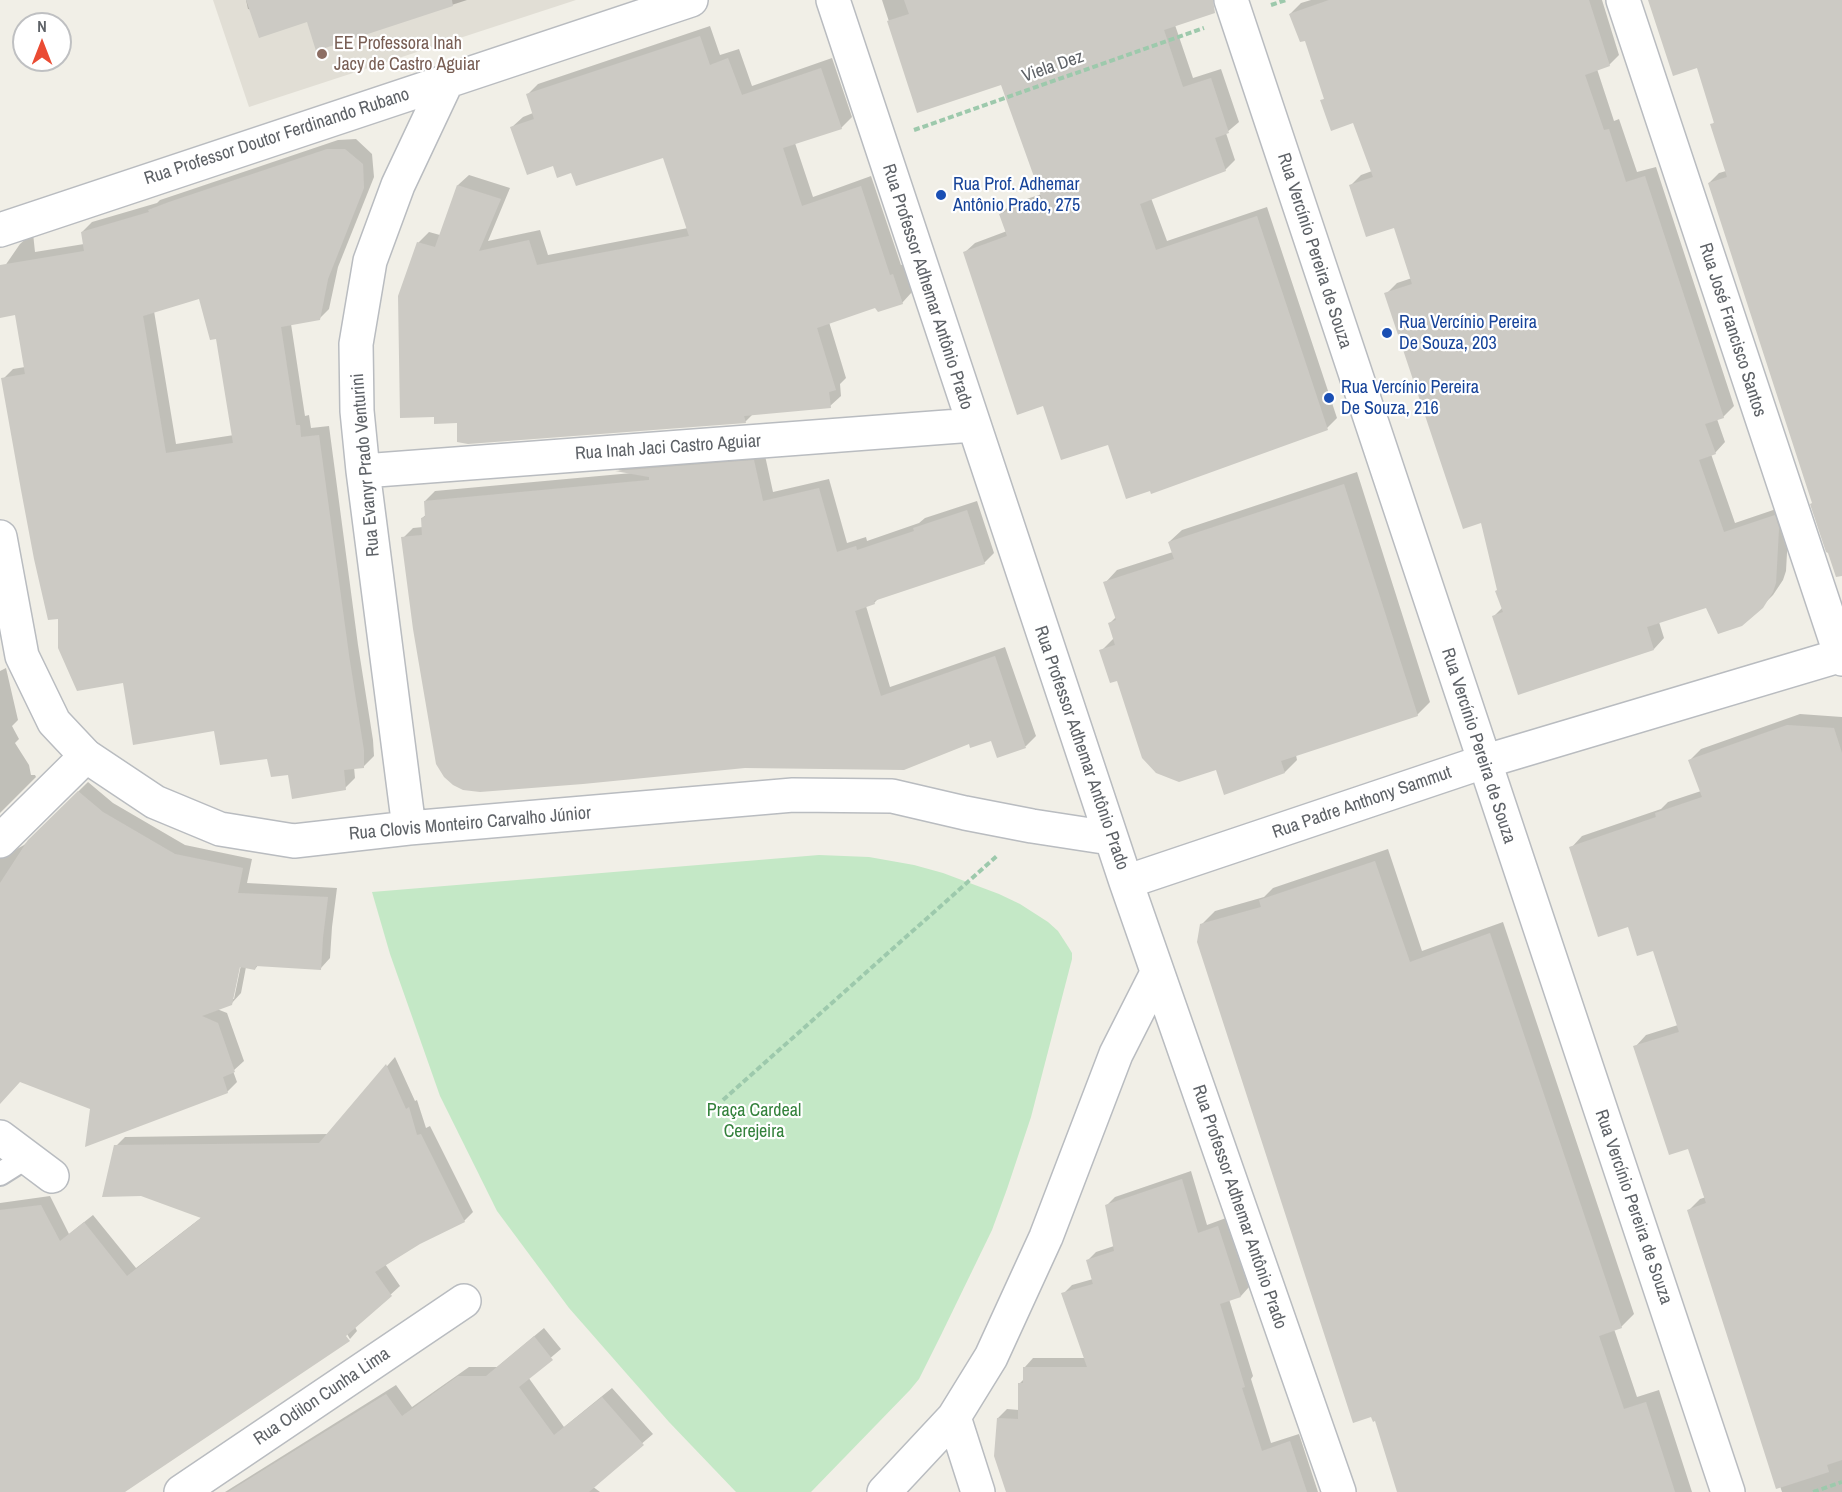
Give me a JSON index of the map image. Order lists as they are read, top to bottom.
{
  "streets": {
    "street": [
      "Rua Professor Doutor Ferdinando Rubano",
      "Rua Vercínio Pereira de Souza",
      "Rua Professor Adhemar Antônio Prado",
      "Rua José Francisco Santos",
      "Rua Inah Jaci Castro Aguiar",
      "Rua Evanyr Prado Venturini",
      "Rua Padre Anthony Sammut",
      "Rua Clovis Monteiro Carvalho Júnior",
      "Rua Odilon Cunha Lima"
    ],
    "path": ["Viela Dez"]
  },
  "crossings": [
    ["Viela Dez", "Rua Vercínio Pereira de Souza"],
    ["Viela Dez", "Rua Professor Adhemar Antônio Prado"],
    ["Rua Professor Doutor Ferdinando Rubano", "Rua Evanyr Prado Venturini"],
    ["Rua Vercínio Pereira de Souza", "Rua Padre Anthony Sammut"],
    ["Rua Professor Adhemar Antônio Prado", "Rua Inah Jaci Castro Aguiar"],
    ["Rua Professor Adhemar Antônio Prado", "Rua Padre Anthony Sammut"],
    ["Rua Professor Adhemar Antônio Prado", "Rua Clovis Monteiro Carvalho Júnior"],
    ["Rua José Francisco Santos", "Rua Padre Anthony Sammut"],
    ["Rua Inah Jaci Castro Aguiar", "Rua Evanyr Prado Venturini"],
    ["Rua Evanyr Prado Venturini", "Rua Clovis Monteiro Carvalho Júnior"]
  ],
  "parks": ["Praça Cardeal Cerejeira"],
  "places": [
    "EE Professora Inah Jacy de Castro Aguiar",
    "Rua Prof. Adhemar Antônio Prado, 275",
    "Rua Vercínio Pereira De Souza, 203",
    "Rua Vercínio Pereira De Souza, 216"
  ],
  "north": "top"
}
